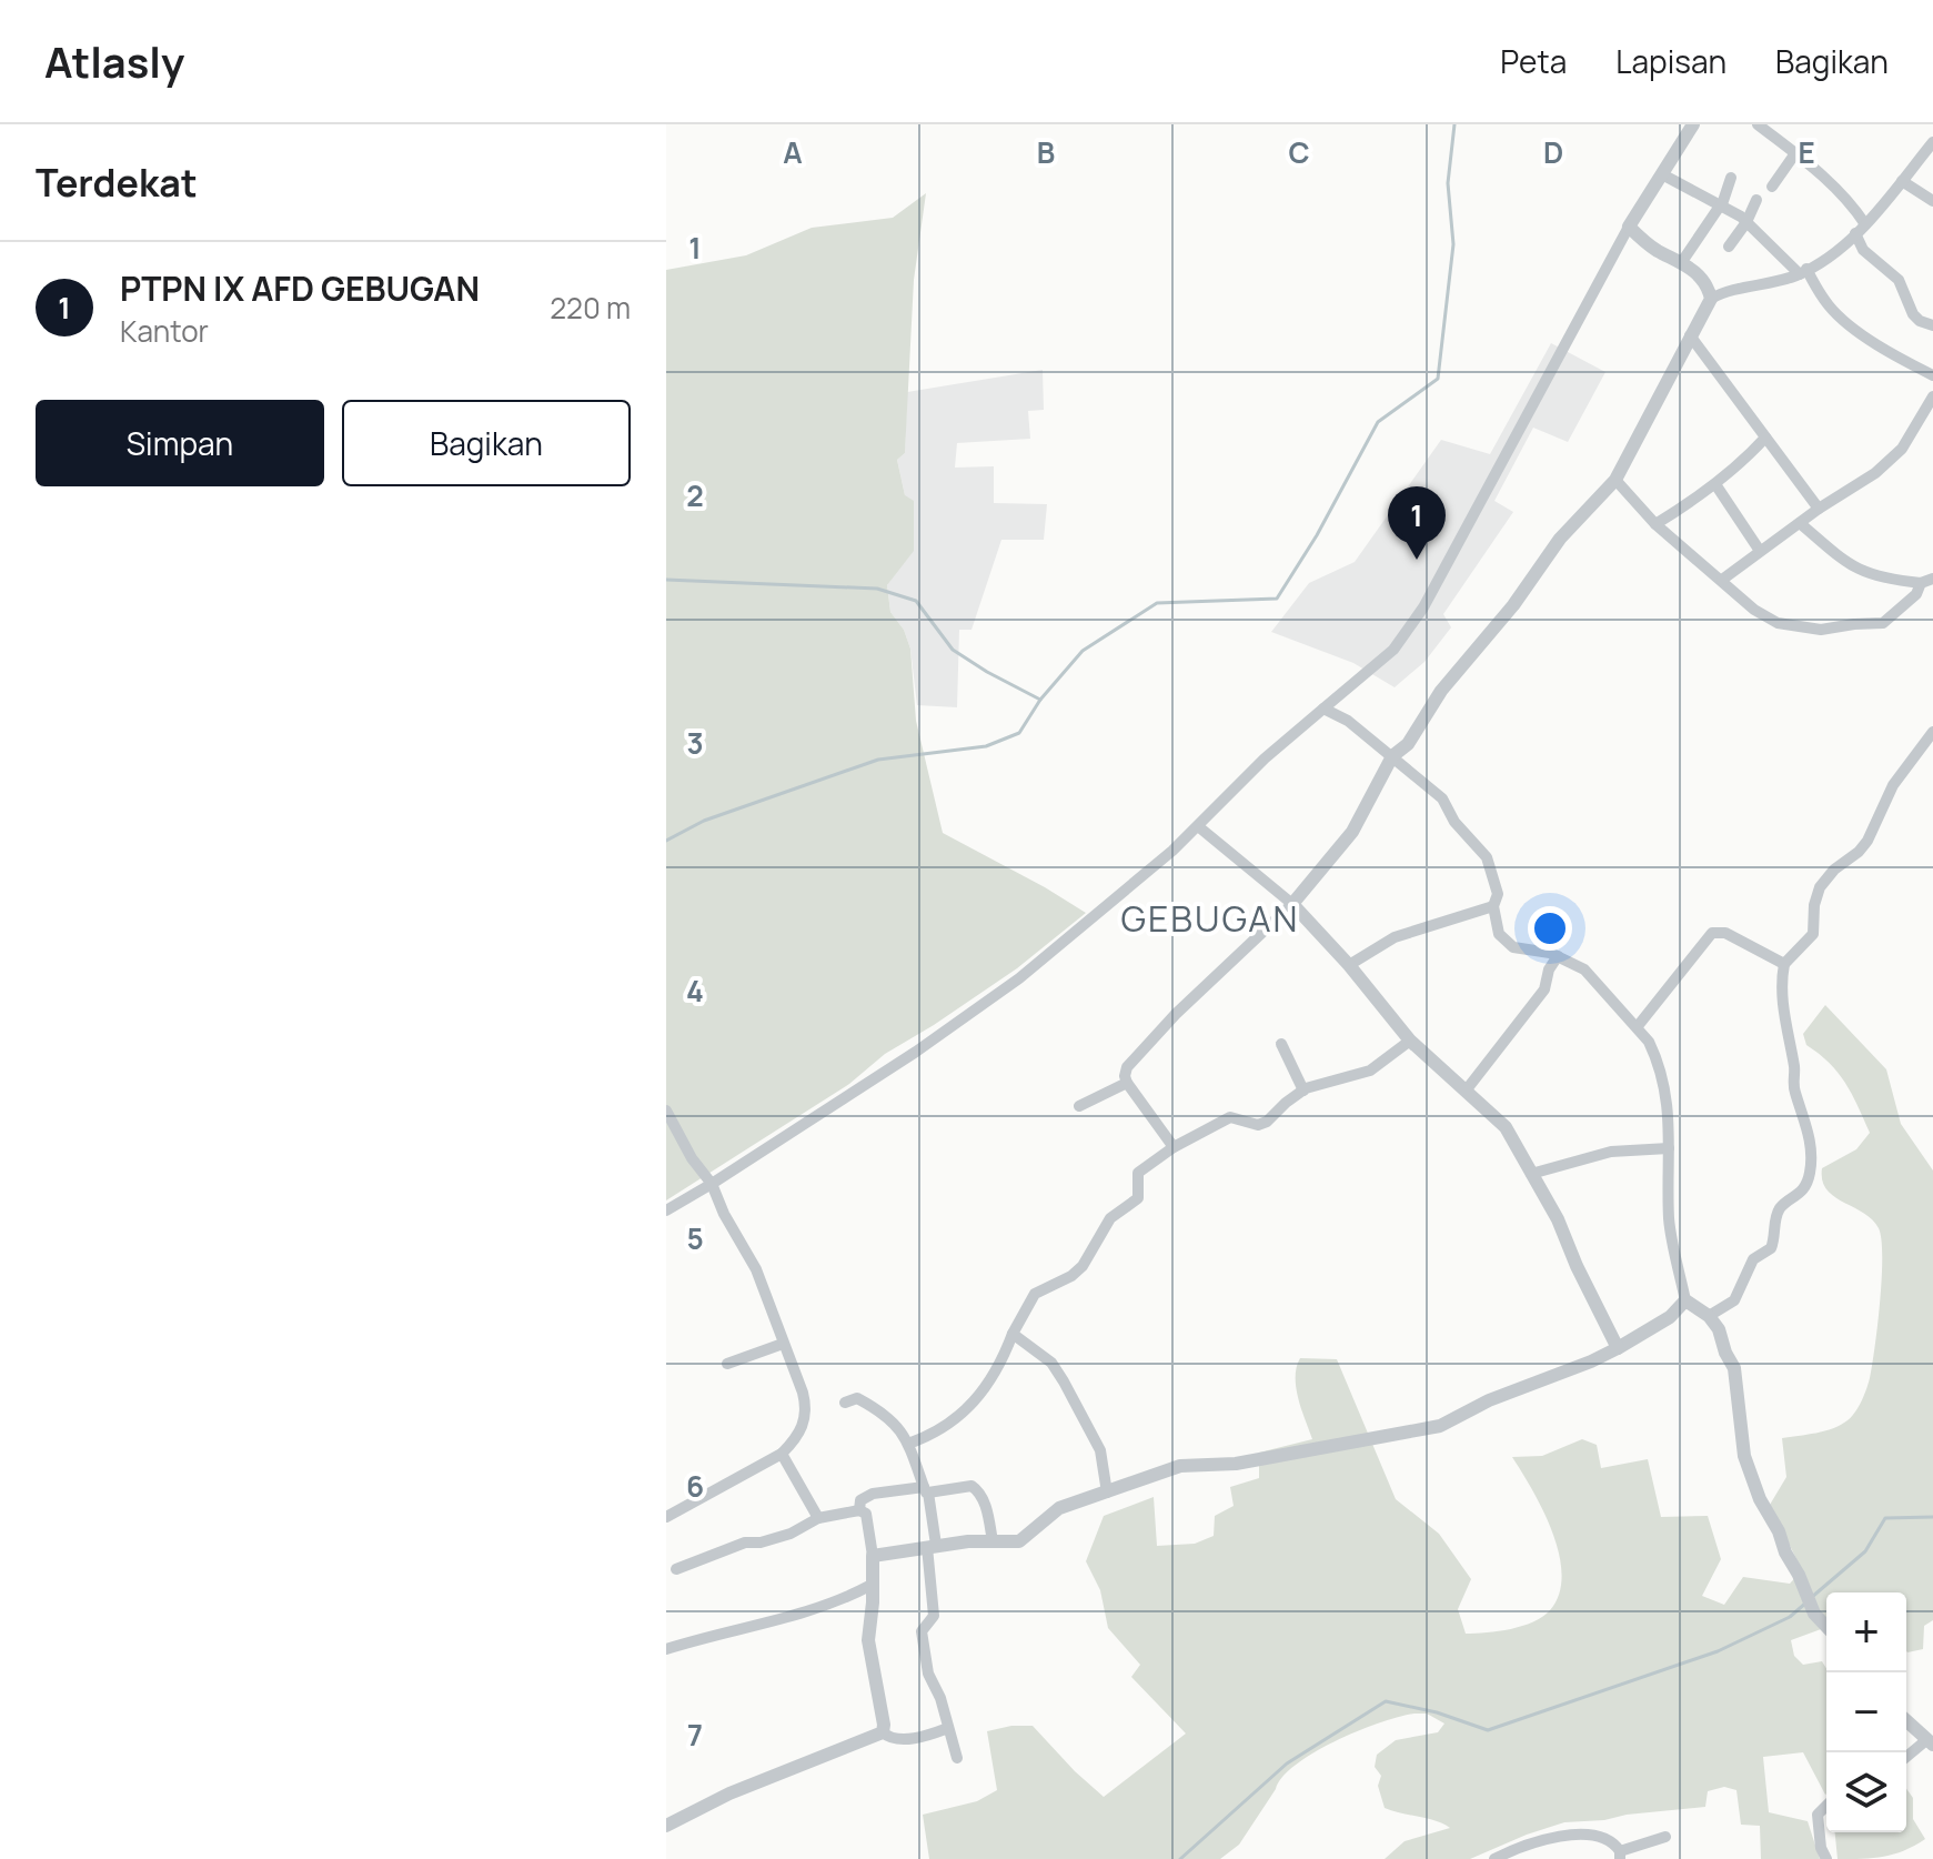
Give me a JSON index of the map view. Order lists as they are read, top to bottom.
{
  "districts": ["GEBUGAN"],
  "page": {
    "header": "Atlasly",
    "nav": ["Peta", "Lapisan", "Bagikan"],
    "heading": "Terdekat",
    "list": [
      {
        "mark": "1",
        "name": "PTPN IX AFD GEBUGAN",
        "note": "Kantor",
        "value": "220 m"
      }
    ],
    "buttons": ["Simpan", "Bagikan"],
    "pins": "1",
    "map_buttons": ["+", "−"]
  },
  "grid": {
    "columns": [
      "A",
      "B",
      "C",
      "D",
      "E"
    ],
    "rows": [
      "1",
      "2",
      "3",
      "4",
      "5",
      "6",
      "7"
    ]
  }
}
